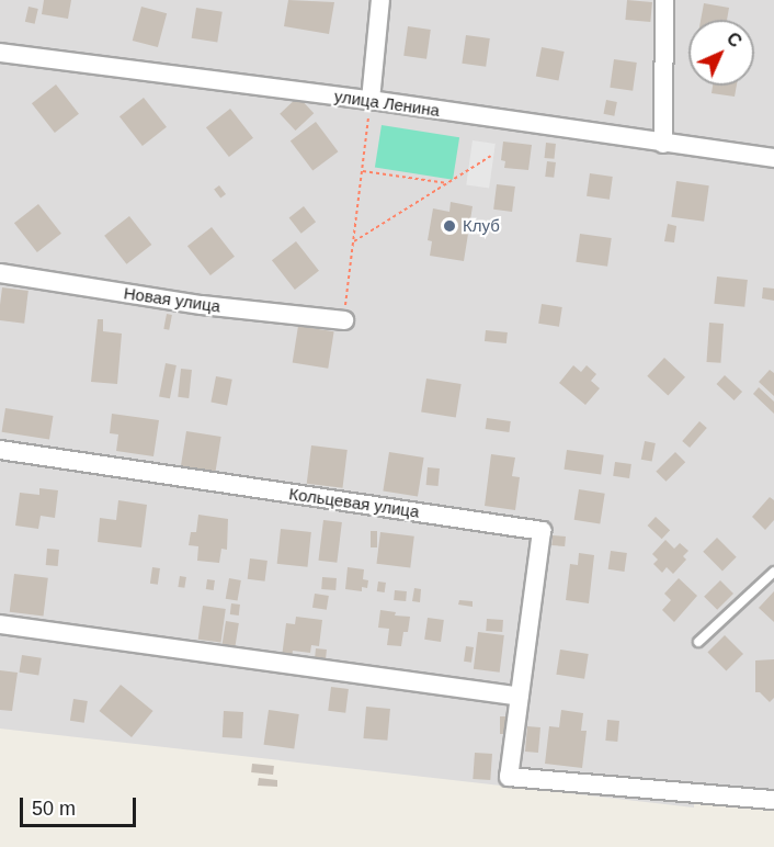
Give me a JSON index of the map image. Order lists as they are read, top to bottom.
{
  "streets": {
    "street": ["улица Ленина", "Новая улица", "Кольцевая улица"]
  },
  "places": ["Клуб"],
  "scale_bar": "50 m",
  "north": "top right"
}
